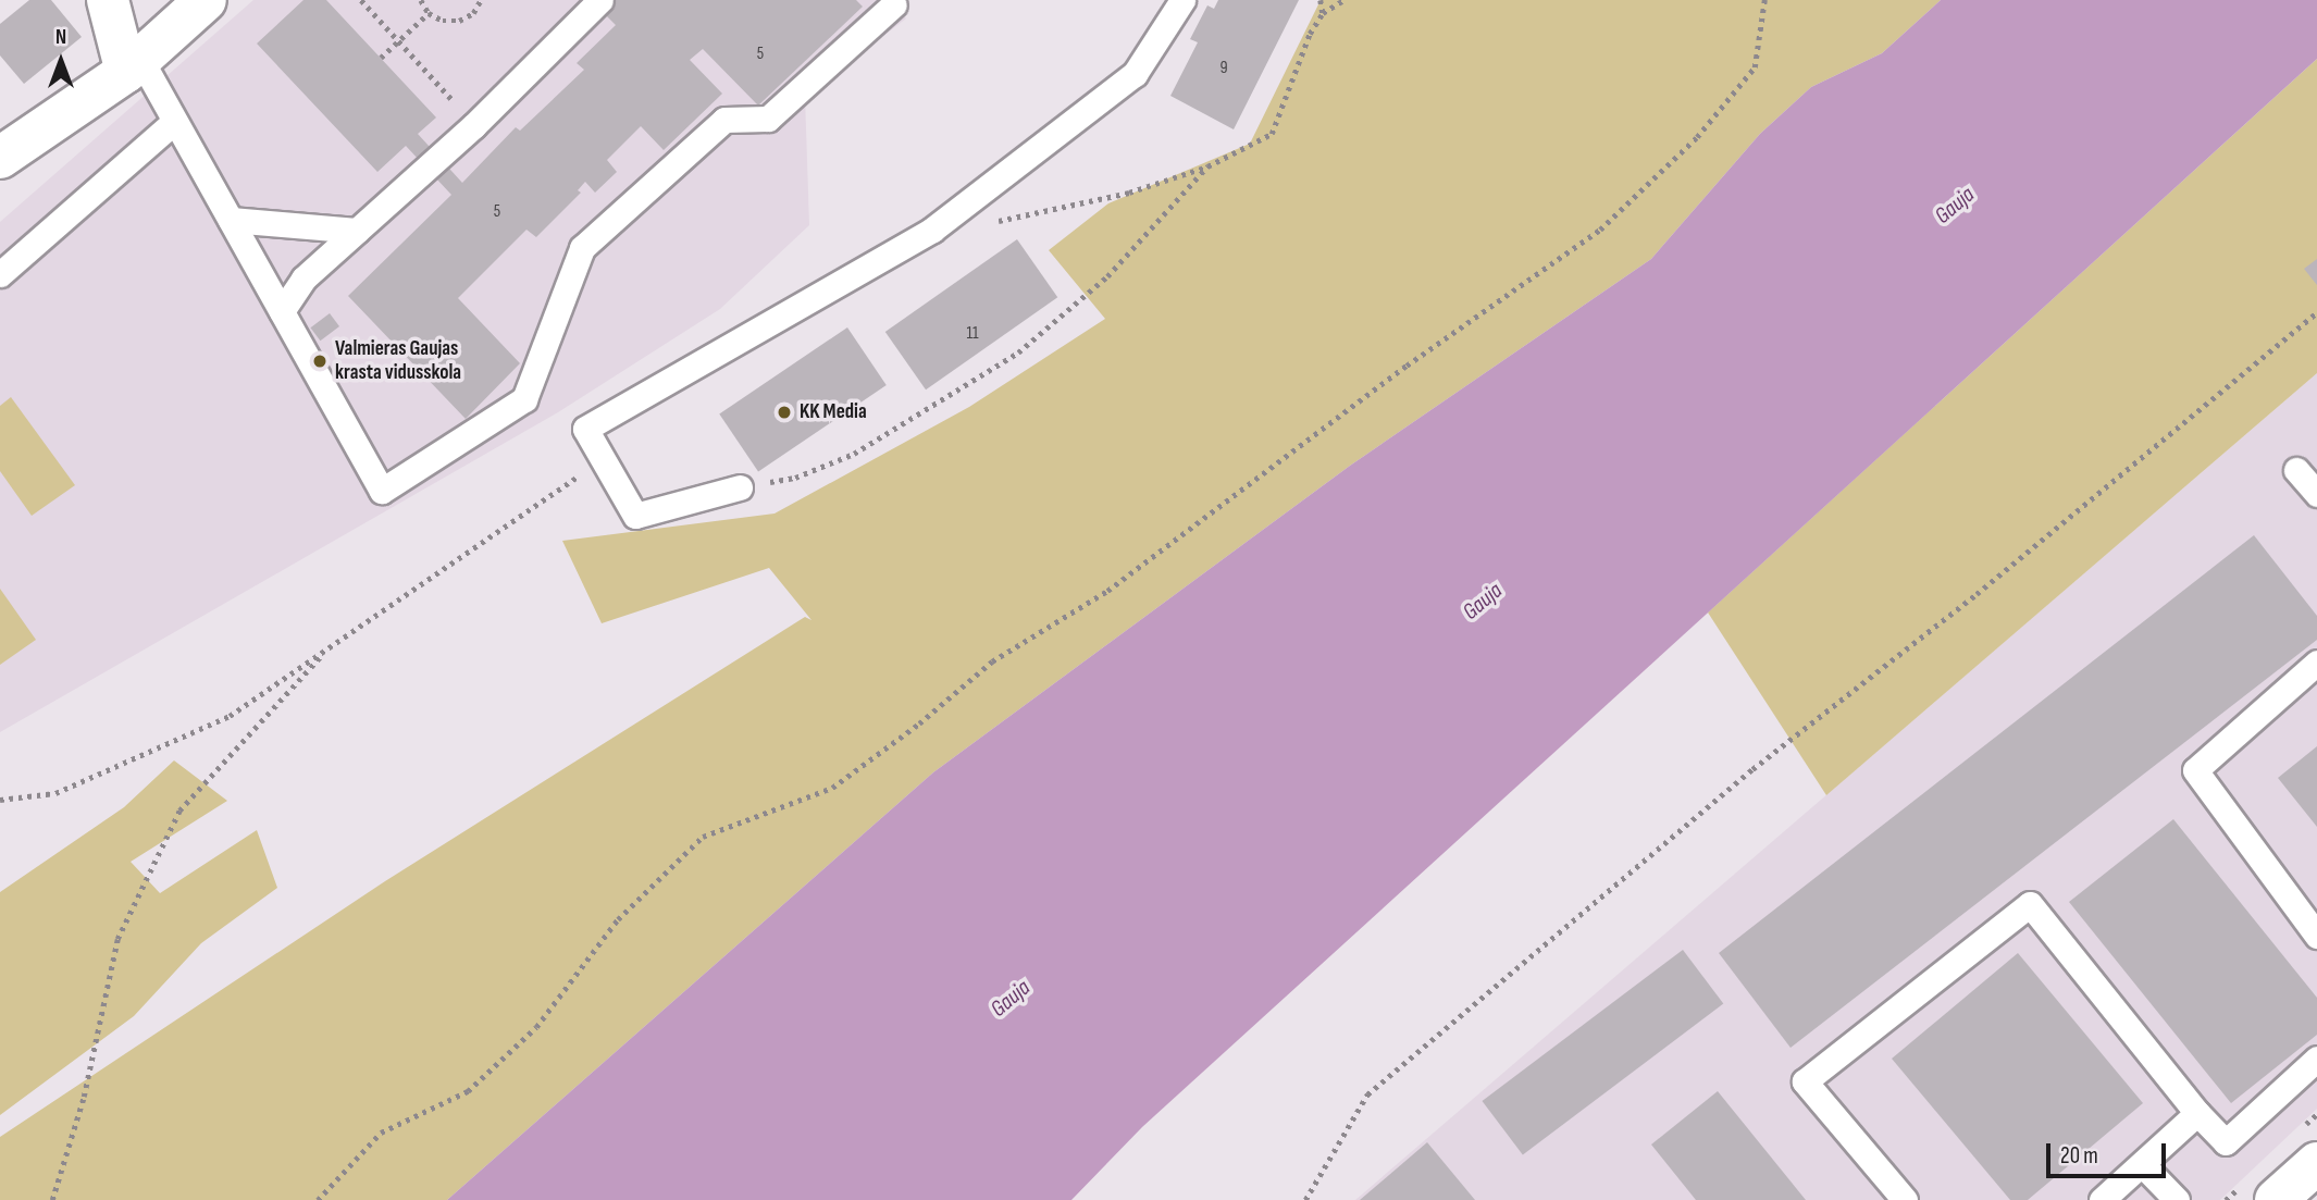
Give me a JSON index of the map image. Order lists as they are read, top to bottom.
{
  "water": ["Gauja"],
  "places": ["Valmieras Gaujas krasta vidusskola", "KK Media"],
  "house_numbers": [
    "5",
    "9",
    "5",
    "11"
  ],
  "scale_bar": "20 m",
  "north": "top"
}
